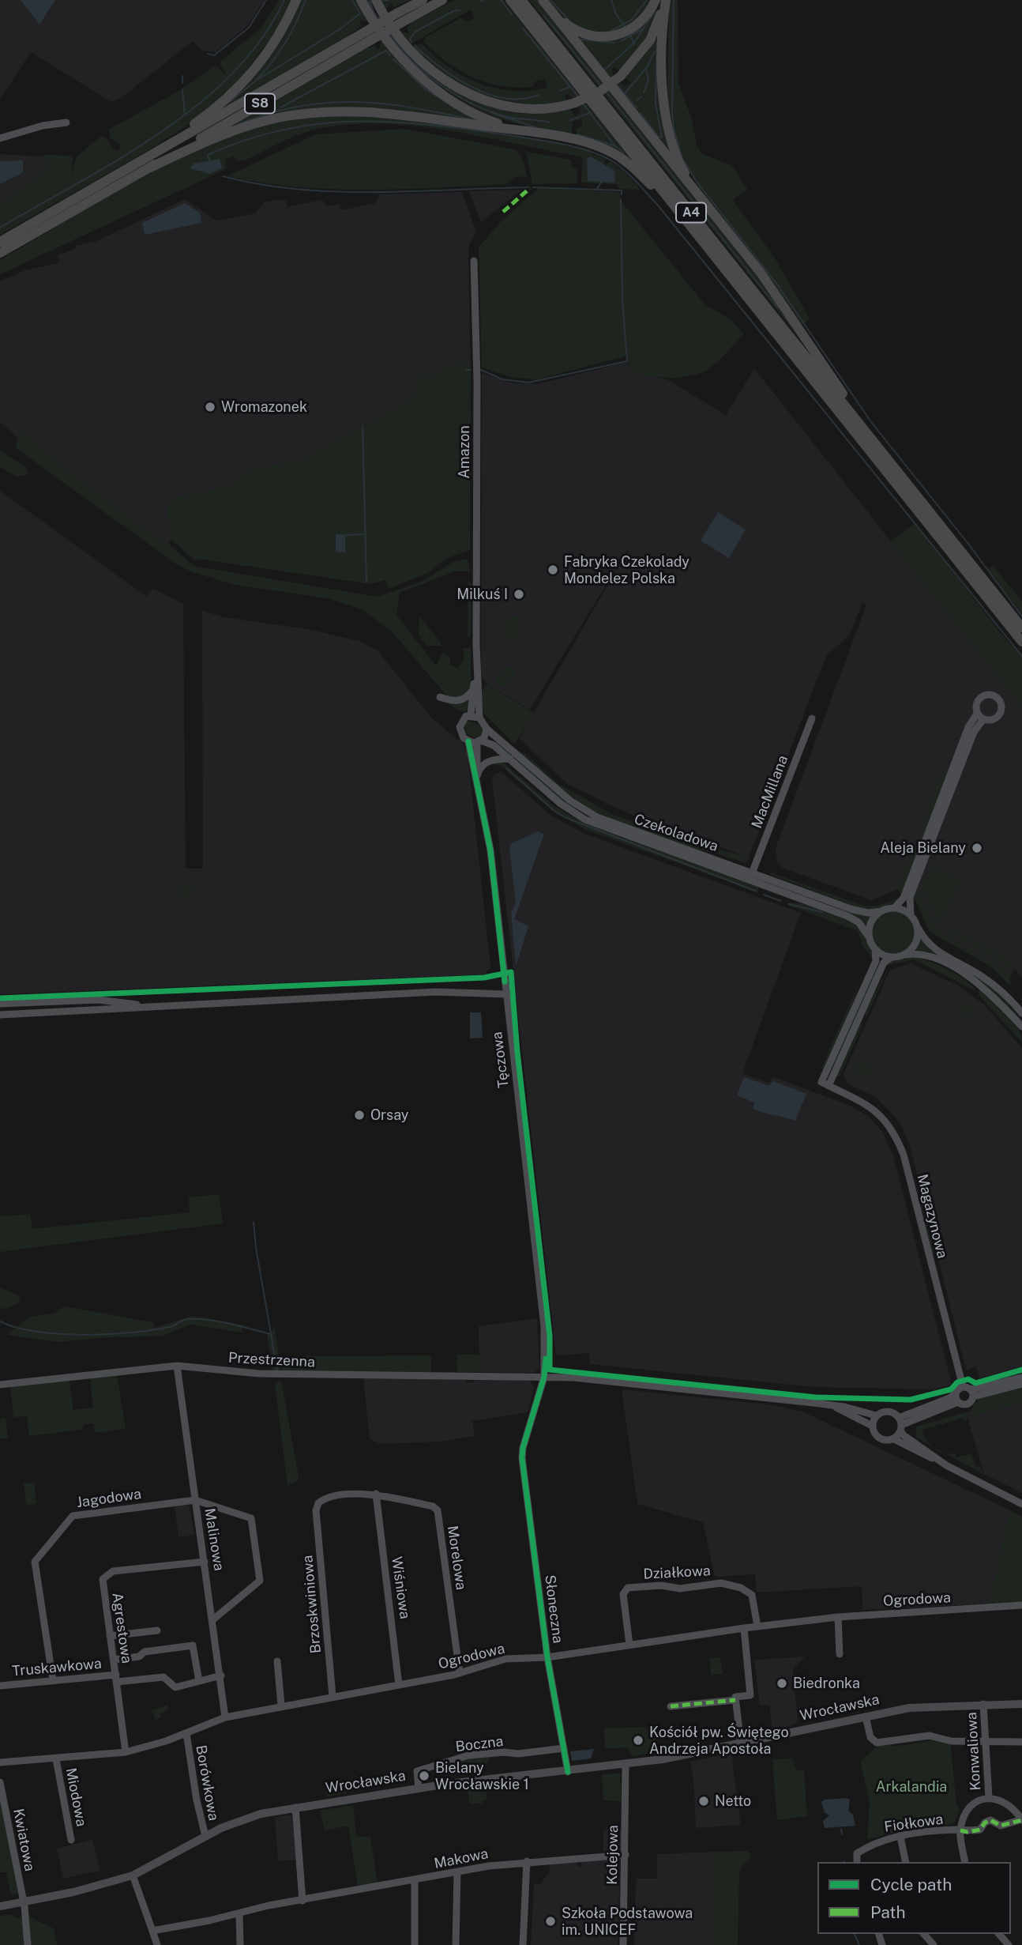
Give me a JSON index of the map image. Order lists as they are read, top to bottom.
{
  "streets": {
    "highway": ["S8", "A4"],
    "main road": ["Wrocławska"],
    "street": [
      "Amazon",
      "MacMillana",
      "Czekoladowa",
      "Tęczowa",
      "Magazynowa",
      "Przestrzenna",
      "Jagodowa",
      "Malinowa",
      "Morelowa",
      "Działkowa",
      "Wiśniowa",
      "Ogrodowa",
      "Brzoskwiniowa",
      "Słoneczna",
      "Agrestowa",
      "Truskawkowa",
      "Boczna",
      "Konwaliowa",
      "Borówkowa",
      "Miodowa",
      "Fiołkowa",
      "Kwiatowa",
      "Kolejowa",
      "Makowa"
    ]
  },
  "crossings": [
    ["Amazon", "Czekoladowa"],
    ["Amazon", "Tęczowa"],
    ["MacMillana", "Czekoladowa"],
    ["Czekoladowa", "Tęczowa"],
    ["Tęczowa", "Przestrzenna"],
    ["Tęczowa", "Słoneczna"],
    ["Przestrzenna", "Malinowa"],
    ["Jagodowa", "Malinowa"],
    ["Jagodowa", "Truskawkowa"],
    ["Malinowa", "Ogrodowa"],
    ["Malinowa", "Agrestowa"],
    ["Morelowa", "Wiśniowa"],
    ["Morelowa", "Ogrodowa"],
    ["Morelowa", "Brzoskwiniowa"],
    ["Działkowa", "Ogrodowa"],
    ["Wiśniowa", "Ogrodowa"],
    ["Ogrodowa", "Brzoskwiniowa"],
    ["Ogrodowa", "Słoneczna"],
    ["Ogrodowa", "Agrestowa"],
    ["Ogrodowa", "Borówkowa"],
    ["Ogrodowa", "Miodowa"],
    ["Słoneczna", "Wrocławska"],
    ["Słoneczna", "Boczna"],
    ["Agrestowa", "Truskawkowa"],
    ["Wrocławska", "Boczna"],
    ["Wrocławska", "Konwaliowa"],
    ["Wrocławska", "Borówkowa"],
    ["Wrocławska", "Kwiatowa"],
    ["Wrocławska", "Kolejowa"],
    ["Konwaliowa", "Fiołkowa"],
    ["Kolejowa", "Makowa"]
  ],
  "parks": ["Arkalandia"],
  "places": [
    "Wromazonek",
    "Fabryka Czekolady Mondelez Polska",
    "Milkuś I",
    "Aleja Bielany",
    "Orsay",
    "Biedronka",
    "Kościół pw. Świętego Andrzeja Apostoła",
    "Bielany Wrocławskie 1",
    "Netto",
    "Szkoła Podstawowa im. UNICEF"
  ],
  "legend": ["Cycle path", "Path"]
}
